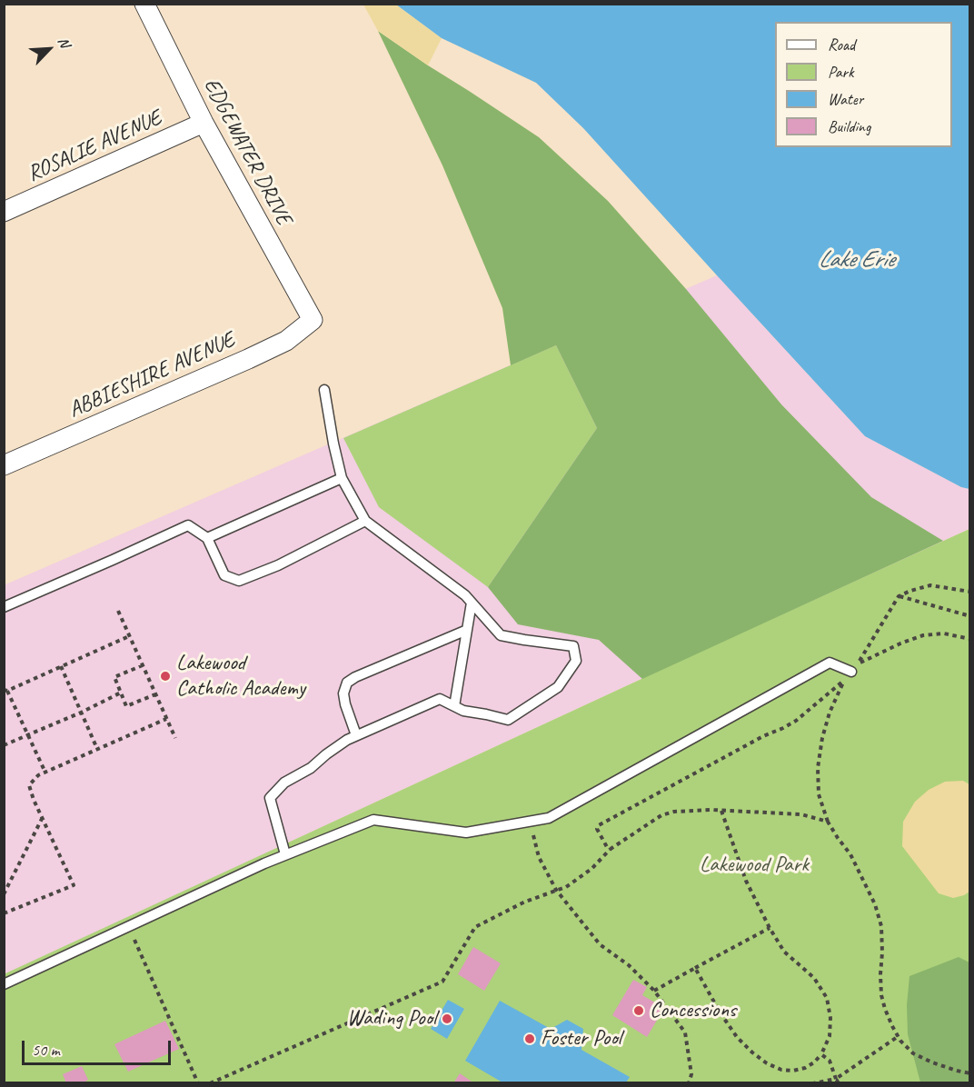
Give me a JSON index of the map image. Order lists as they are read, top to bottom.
{
  "streets": {
    "street": ["ROSALIE AVENUE", "EDGEWATER DRIVE", "ABBIESHIRE AVENUE"]
  },
  "crossings": [
    ["ROSALIE AVENUE", "EDGEWATER DRIVE"],
    ["EDGEWATER DRIVE", "ABBIESHIRE AVENUE"]
  ],
  "water": ["Lake Erie"],
  "parks": ["Lakewood Park"],
  "places": [
    "Lakewood Catholic Academy",
    "Concessions",
    "Wading Pool",
    "Foster Pool"
  ],
  "legend": [
    "Road",
    "Park",
    "Water",
    "Building"
  ],
  "scale_bar": "50 m",
  "north": "top right"
}
